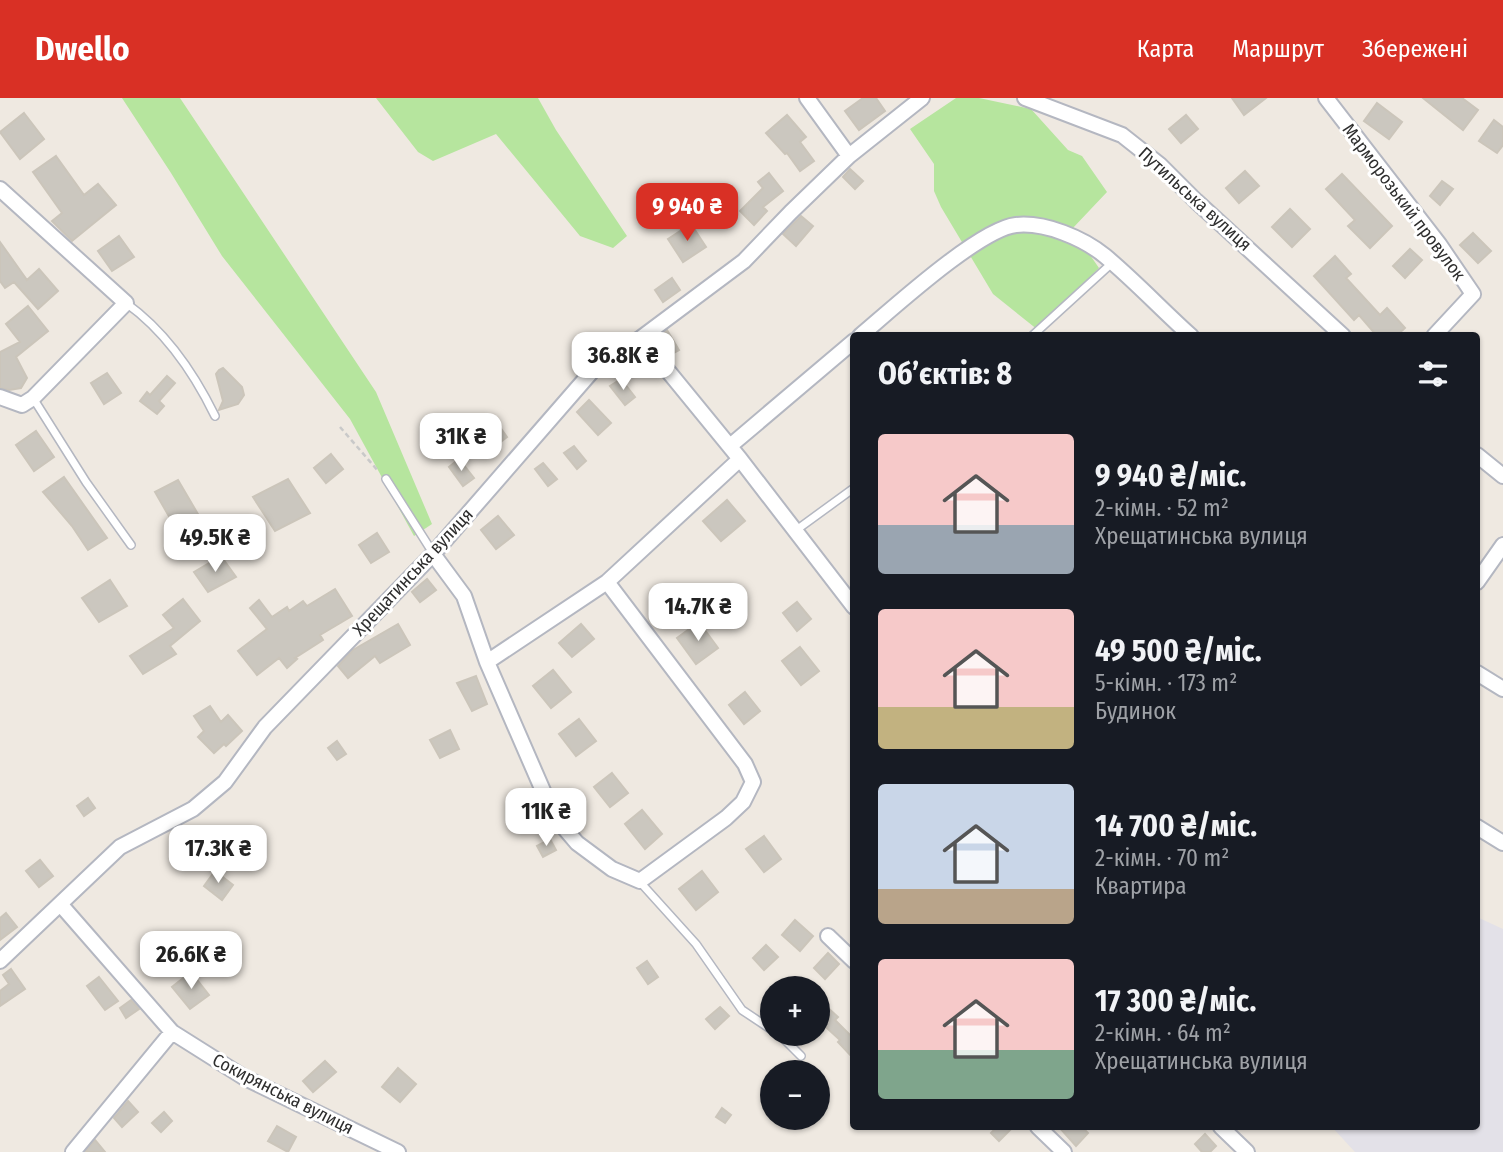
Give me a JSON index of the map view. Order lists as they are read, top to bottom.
{
  "streets": {
    "street": [
      "Путильська вулиця",
      "Марморозький провулок",
      "Хрещатинська вулиця",
      "Сокирянська вулиця"
    ]
  },
  "crossings": [
    ["Хрещатинська вулиця", "Сокирянська вулиця"]
  ],
  "page": {
    "header": "Dwello",
    "nav": ["Карта", "Маршрут", "Збережені"],
    "price": [
      "9 940 ₴",
      "36.8K ₴",
      "31K ₴",
      "49.5K ₴",
      "14.7K ₴",
      "11K ₴",
      "17.3K ₴",
      "26.6K ₴"
    ],
    "heading": "Об’єктів: 8",
    "list": [
      {
        "name": "9 940 ₴/міс.",
        "note": "2-кімн. · 52 m² · Хрещатинська вулиця"
      },
      {
        "name": "49 500 ₴/міс.",
        "note": "5-кімн. · 173 m² · Будинок"
      },
      {
        "name": "14 700 ₴/міс.",
        "note": "2-кімн. · 70 m² · Квартира"
      },
      {
        "name": "17 300 ₴/міс.",
        "note": "2-кімн. · 64 m² · Хрещатинська вулиця"
      }
    ],
    "map_buttons": ["+", "−"]
  }
}
